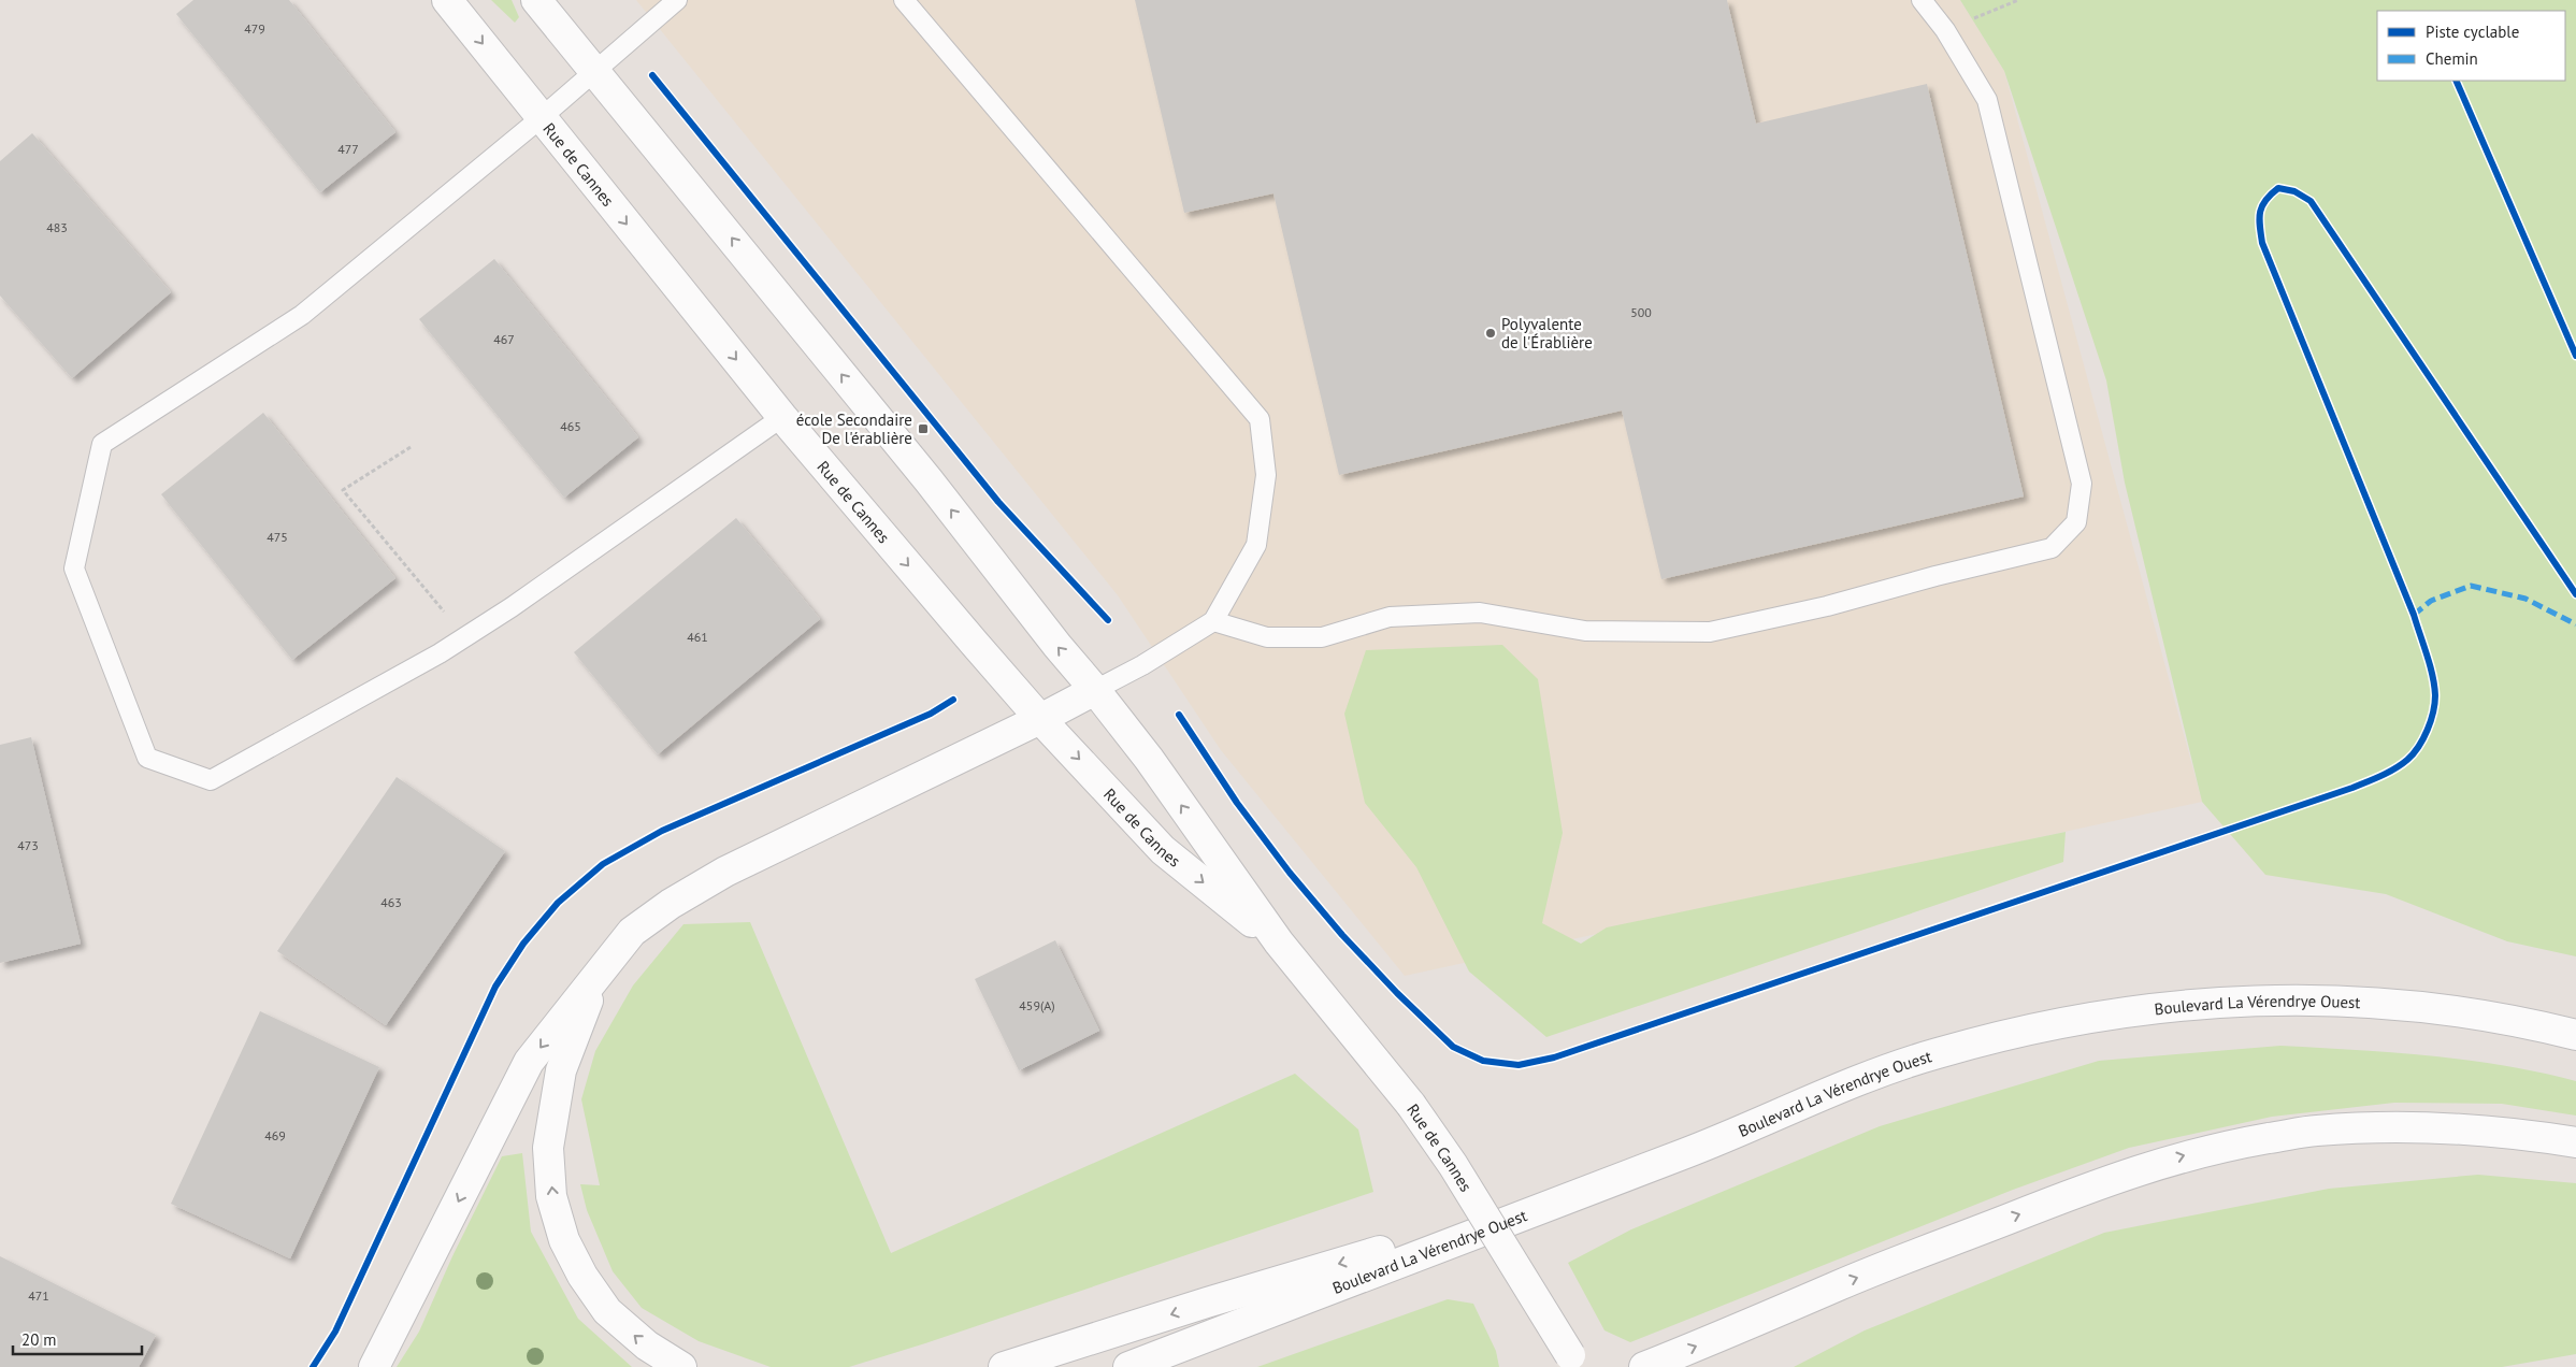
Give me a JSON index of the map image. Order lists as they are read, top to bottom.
{
  "streets": {
    "main road": ["Rue de Cannes", "Boulevard La Vérendrye Ouest"]
  },
  "places": {
    "other": ["Polyvalente de l'Érablière"],
    "transit": ["école Secondaire De l'érablière"]
  },
  "house_numbers": [
    "479",
    "477",
    "483",
    "500",
    "467",
    "465",
    "475",
    "461",
    "473",
    "463",
    "459(A)",
    "469",
    "471"
  ],
  "legend": ["Piste cyclable", "Chemin"],
  "scale_bar": "20 m"
}
